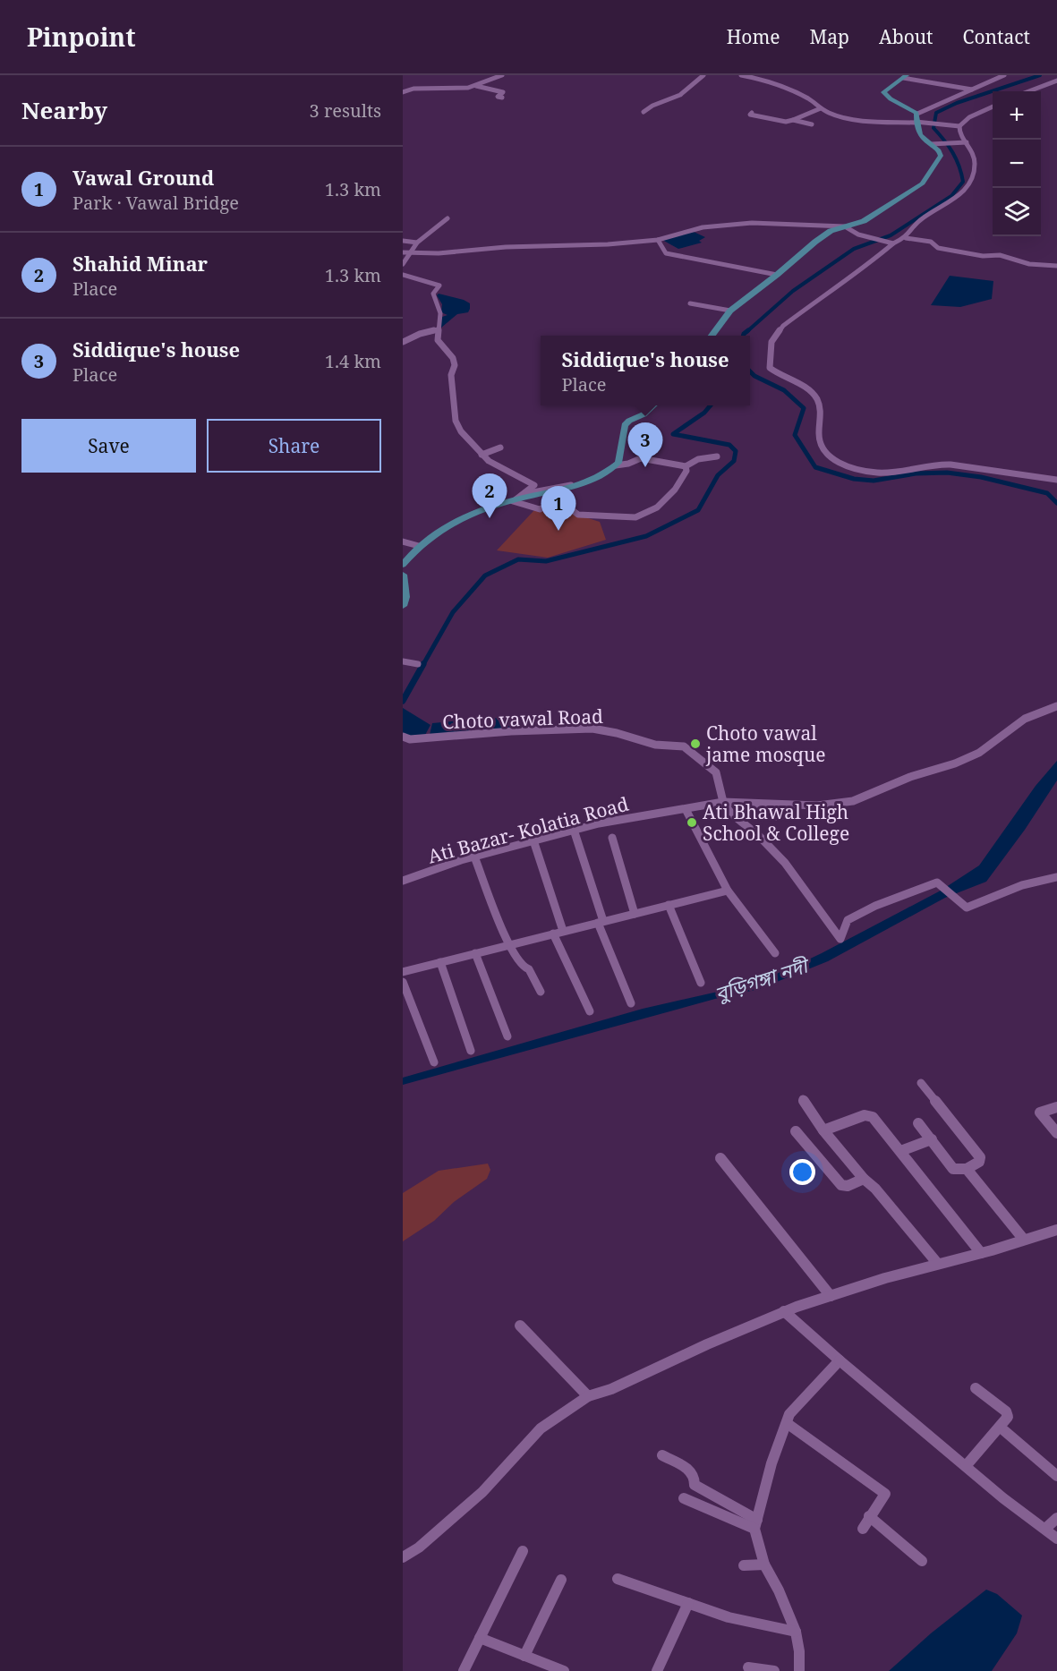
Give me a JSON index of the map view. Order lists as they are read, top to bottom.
{
  "streets": {
    "street": ["Choto vawal Road", "Ati Bazar- Kolatia Road"]
  },
  "crossings": [
    ["Choto vawal Road", "Ati Bazar- Kolatia Road"]
  ],
  "water": ["বুড়িগঙ্গা নদী"],
  "places": ["Choto vawal jame mosque", "Ati Bhawal High School & College"],
  "page": {
    "header": "Pinpoint",
    "nav": [
      "Home",
      "Map",
      "About",
      "Contact"
    ],
    "heading": ["Nearby", "3 results"],
    "map_buttons": ["+", "−"],
    "list": [
      {
        "mark": "1",
        "name": "Vawal Ground",
        "note": "Park · Vawal Bridge",
        "value": "1.3 km"
      },
      {
        "mark": "2",
        "name": "Shahid Minar",
        "note": "Place",
        "value": "1.3 km"
      },
      {
        "mark": "3",
        "name": "Siddique's house",
        "note": "Place",
        "value": "1.4 km"
      }
    ],
    "popup": ["Siddique's house", "Place"],
    "buttons": ["Save", "Share"],
    "pins": ["3", "2", "1"]
  }
}
